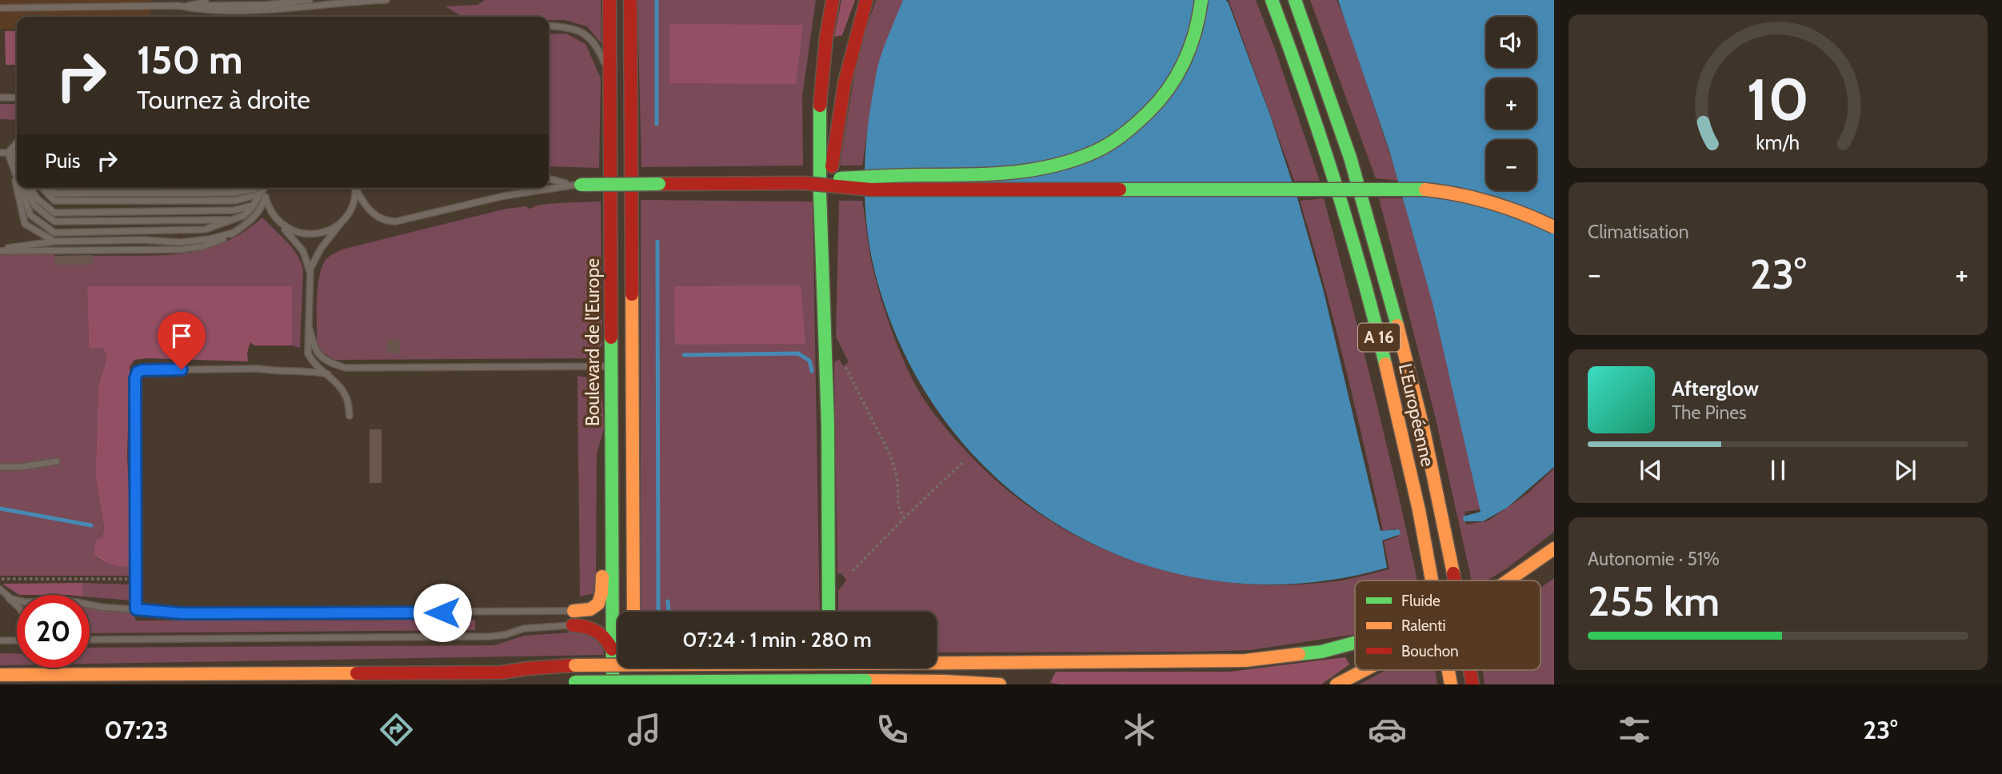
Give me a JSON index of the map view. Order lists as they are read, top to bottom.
{
  "streets": {
    "main road": ["A 16", "Boulevard de l'Europe", "L'Européenne"]
  },
  "legend": ["Fluide", "Ralenti", "Bouchon"],
  "page": {
    "map_buttons": ["+", "−"],
    "turn": ["150 m", "Tournez à droite"],
    "then": "Puis",
    "tile": [
      "Climatisation",
      ["Autonomie · 51%", "255 km"]
    ],
    "heat": ["−", "23°", "+"],
    "song": ["Afterglow", "The Pines"],
    "limit": "20",
    "trip": "07:24 · 1 min · 280 m",
    "tabs": ["07:23", "23°"],
    "gauge": ["10", "km/h"]
  }
}
